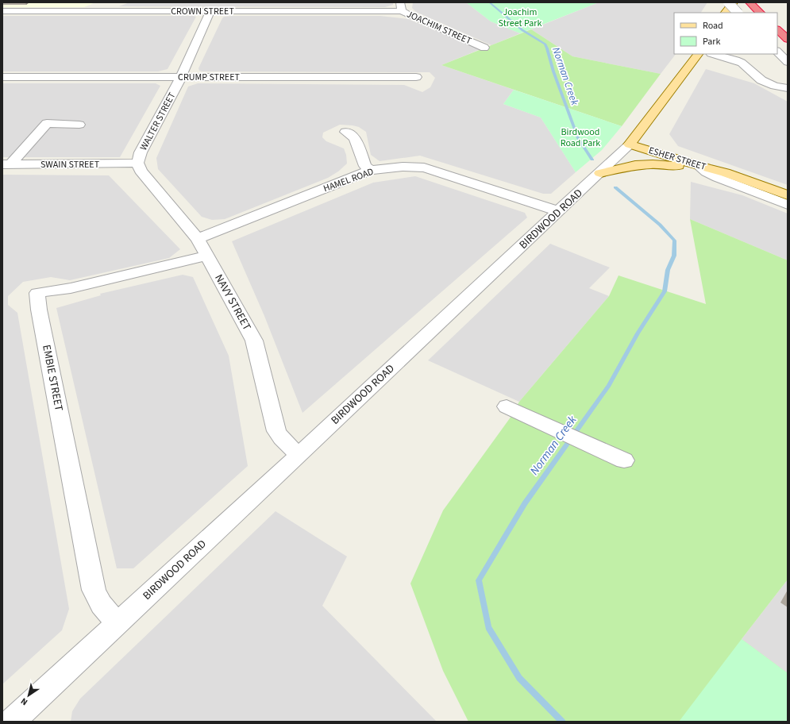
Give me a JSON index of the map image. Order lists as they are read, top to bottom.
{
  "streets": {
    "main road": ["ESHER STREET", "BIRDWOOD ROAD"],
    "street": [
      "CROWN STREET",
      "JOACHIM STREET",
      "CRUMP STREET",
      "WALTER STREET",
      "SWAIN STREET",
      "HAMEL ROAD",
      "NAVY STREET",
      "EMBIE STREET"
    ]
  },
  "crossings": [
    ["CROWN STREET", "JOACHIM STREET"],
    ["CROWN STREET", "WALTER STREET"],
    ["CRUMP STREET", "WALTER STREET"],
    ["WALTER STREET", "SWAIN STREET"],
    ["WALTER STREET", "NAVY STREET"],
    ["ESHER STREET", "BIRDWOOD ROAD"],
    ["SWAIN STREET", "NAVY STREET"],
    ["HAMEL ROAD", "BIRDWOOD ROAD"],
    ["HAMEL ROAD", "NAVY STREET"],
    ["BIRDWOOD ROAD", "NAVY STREET"],
    ["BIRDWOOD ROAD", "EMBIE STREET"],
    ["NAVY STREET", "EMBIE STREET"]
  ],
  "water": ["Norman Creek"],
  "parks": ["Joachim Street Park", "Birdwood Road Park"],
  "legend": ["Road", "Park"],
  "north": "bottom left"
}
